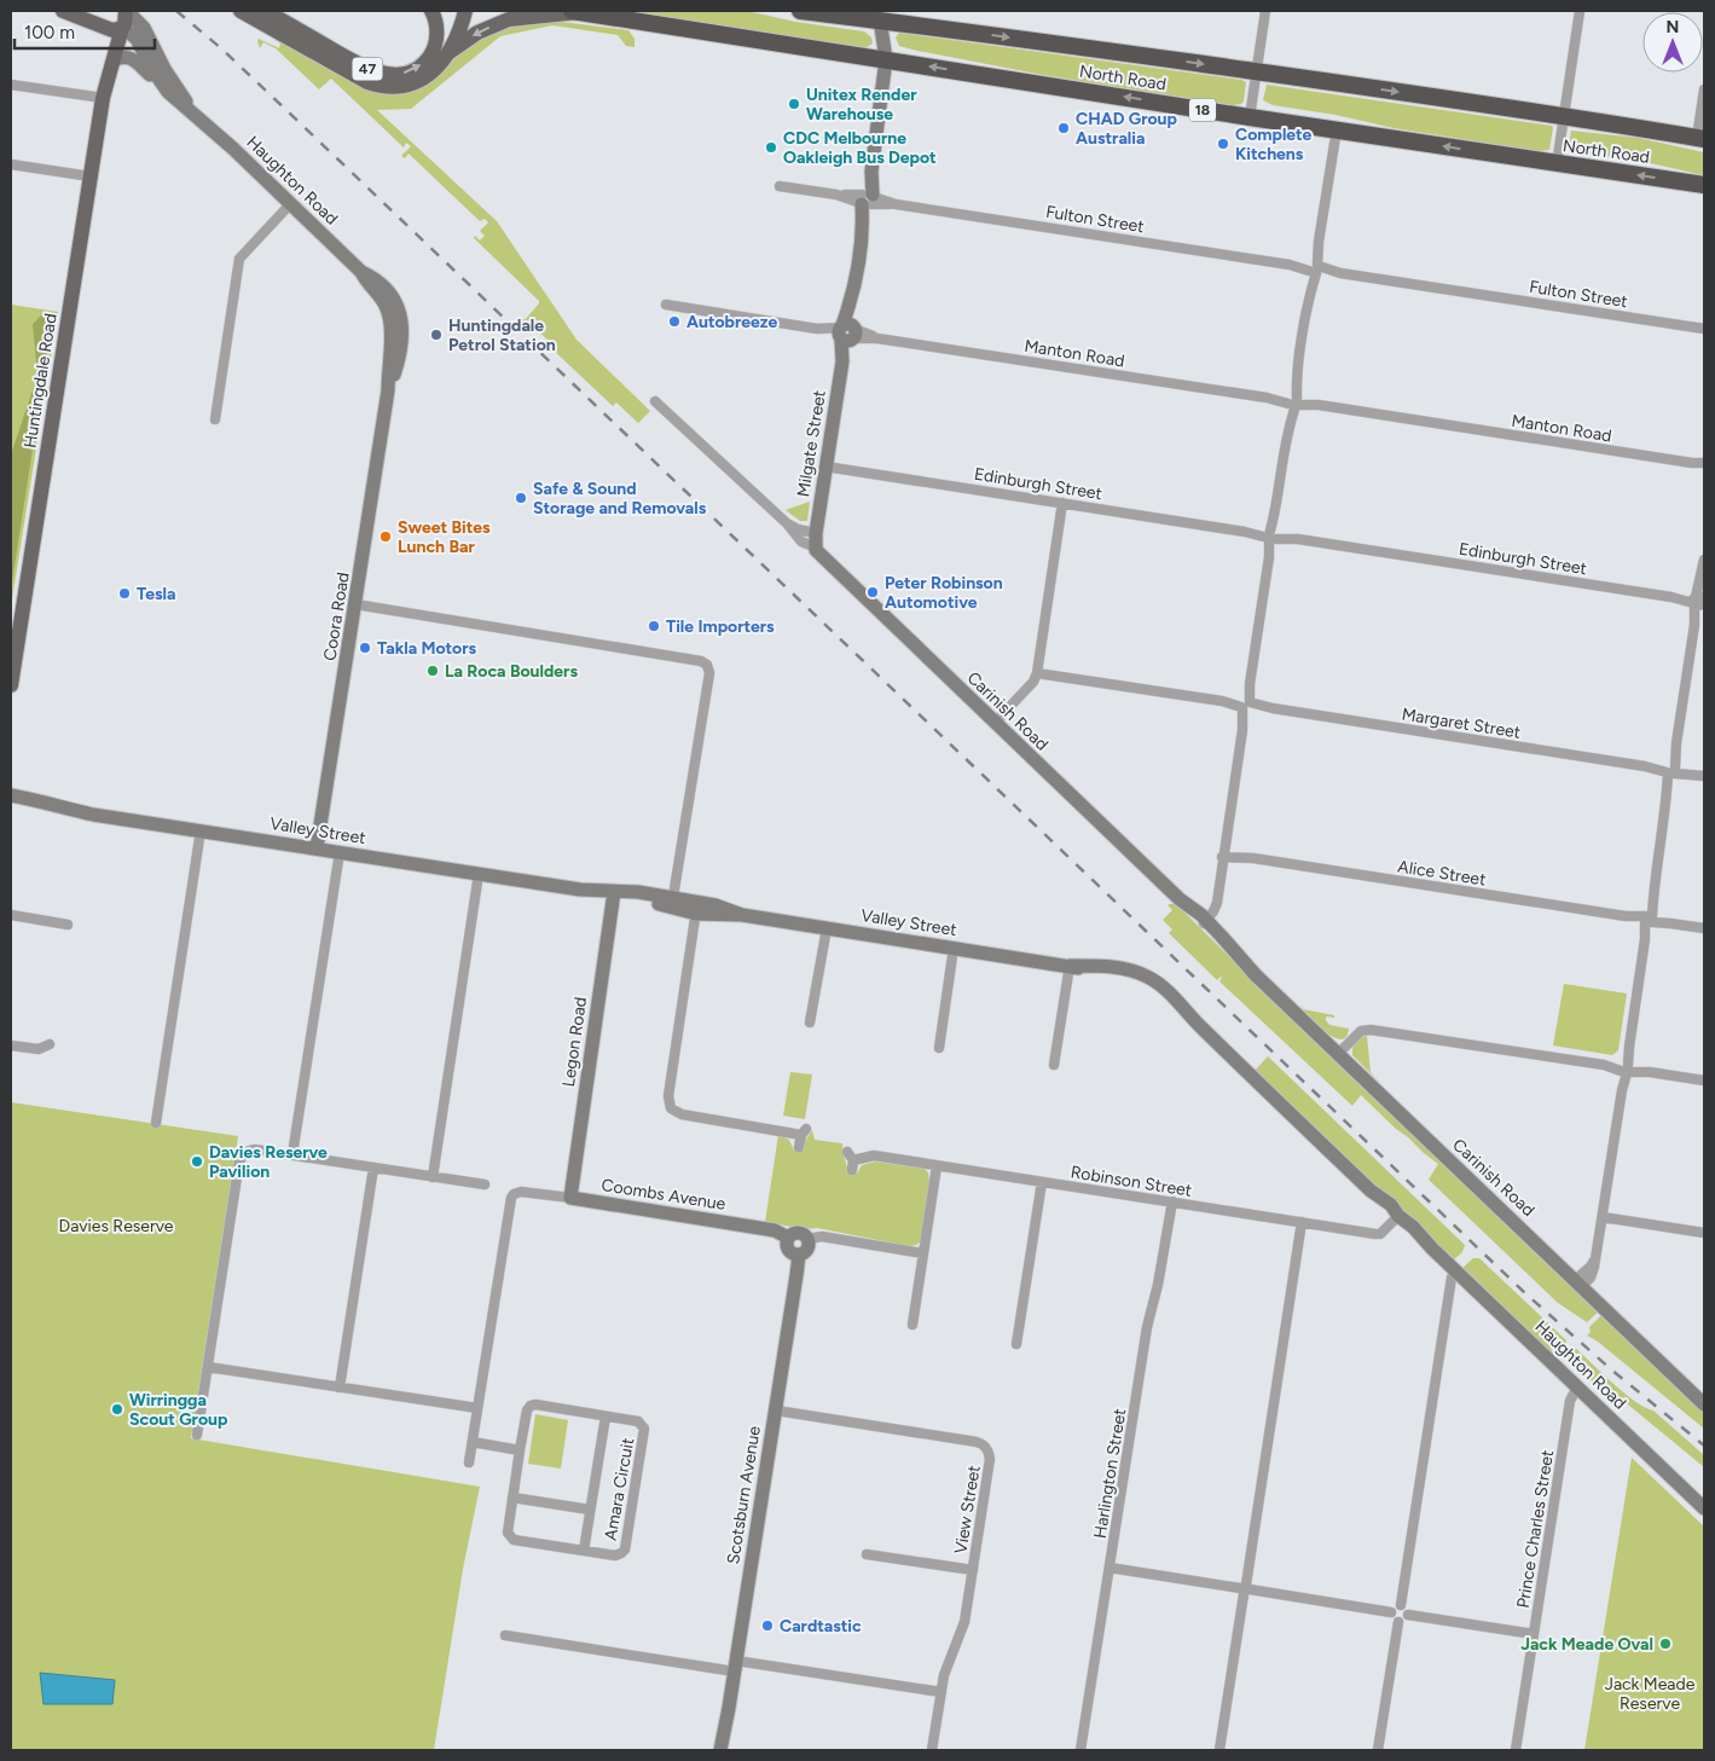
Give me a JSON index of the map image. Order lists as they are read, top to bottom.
{
  "streets": {
    "highway": ["North Road", "18"],
    "main road": ["47", "Huntingdale Road"],
    "street": [
      "Haughton Road",
      "Fulton Street",
      "Manton Road",
      "Milgate Street",
      "Edinburgh Street",
      "Coora Road",
      "Carinish Road",
      "Margaret Street",
      "Valley Street",
      "Alice Street",
      "Legon Road",
      "Robinson Street",
      "Coombs Avenue",
      "Harlington Street",
      "Amara Circuit",
      "Scotsburn Avenue",
      "View Street",
      "Prince Charles Street"
    ]
  },
  "crossings": [
    ["North Road", "Milgate Street"],
    ["Haughton Road", "Huntingdale Road"],
    ["Haughton Road", "Coora Road"],
    ["Haughton Road", "Valley Street"],
    ["Haughton Road", "Robinson Street"],
    ["Haughton Road", "Prince Charles Street"],
    ["Fulton Street", "Milgate Street"],
    ["Manton Road", "Milgate Street"],
    ["Milgate Street", "Edinburgh Street"],
    ["Milgate Street", "Carinish Road"],
    ["Coora Road", "Valley Street"],
    ["Valley Street", "Legon Road"],
    ["Legon Road", "Coombs Avenue"],
    ["Robinson Street", "Harlington Street"],
    ["Coombs Avenue", "Scotsburn Avenue"],
    ["Scotsburn Avenue", "View Street"]
  ],
  "parks": ["Davies Reserve", "Jack Meade Reserve"],
  "places": [
    "Unitex Render Warehouse",
    "CHAD Group Australia",
    "Complete Kitchens",
    "CDC Melbourne Oakleigh Bus Depot",
    "Autobreeze",
    "Huntingdale Petrol Station",
    "Safe & Sound Storage and Removals",
    "Sweet Bites Lunch Bar",
    "Peter Robinson Automotive",
    "Tesla",
    "Tile Importers",
    "Takla Motors",
    "La Roca Boulders",
    "Davies Reserve Pavilion",
    "Wirringga Scout Group",
    "Cardtastic",
    "Jack Meade Oval"
  ],
  "scale_bar": "100 m",
  "north": "top"
}
